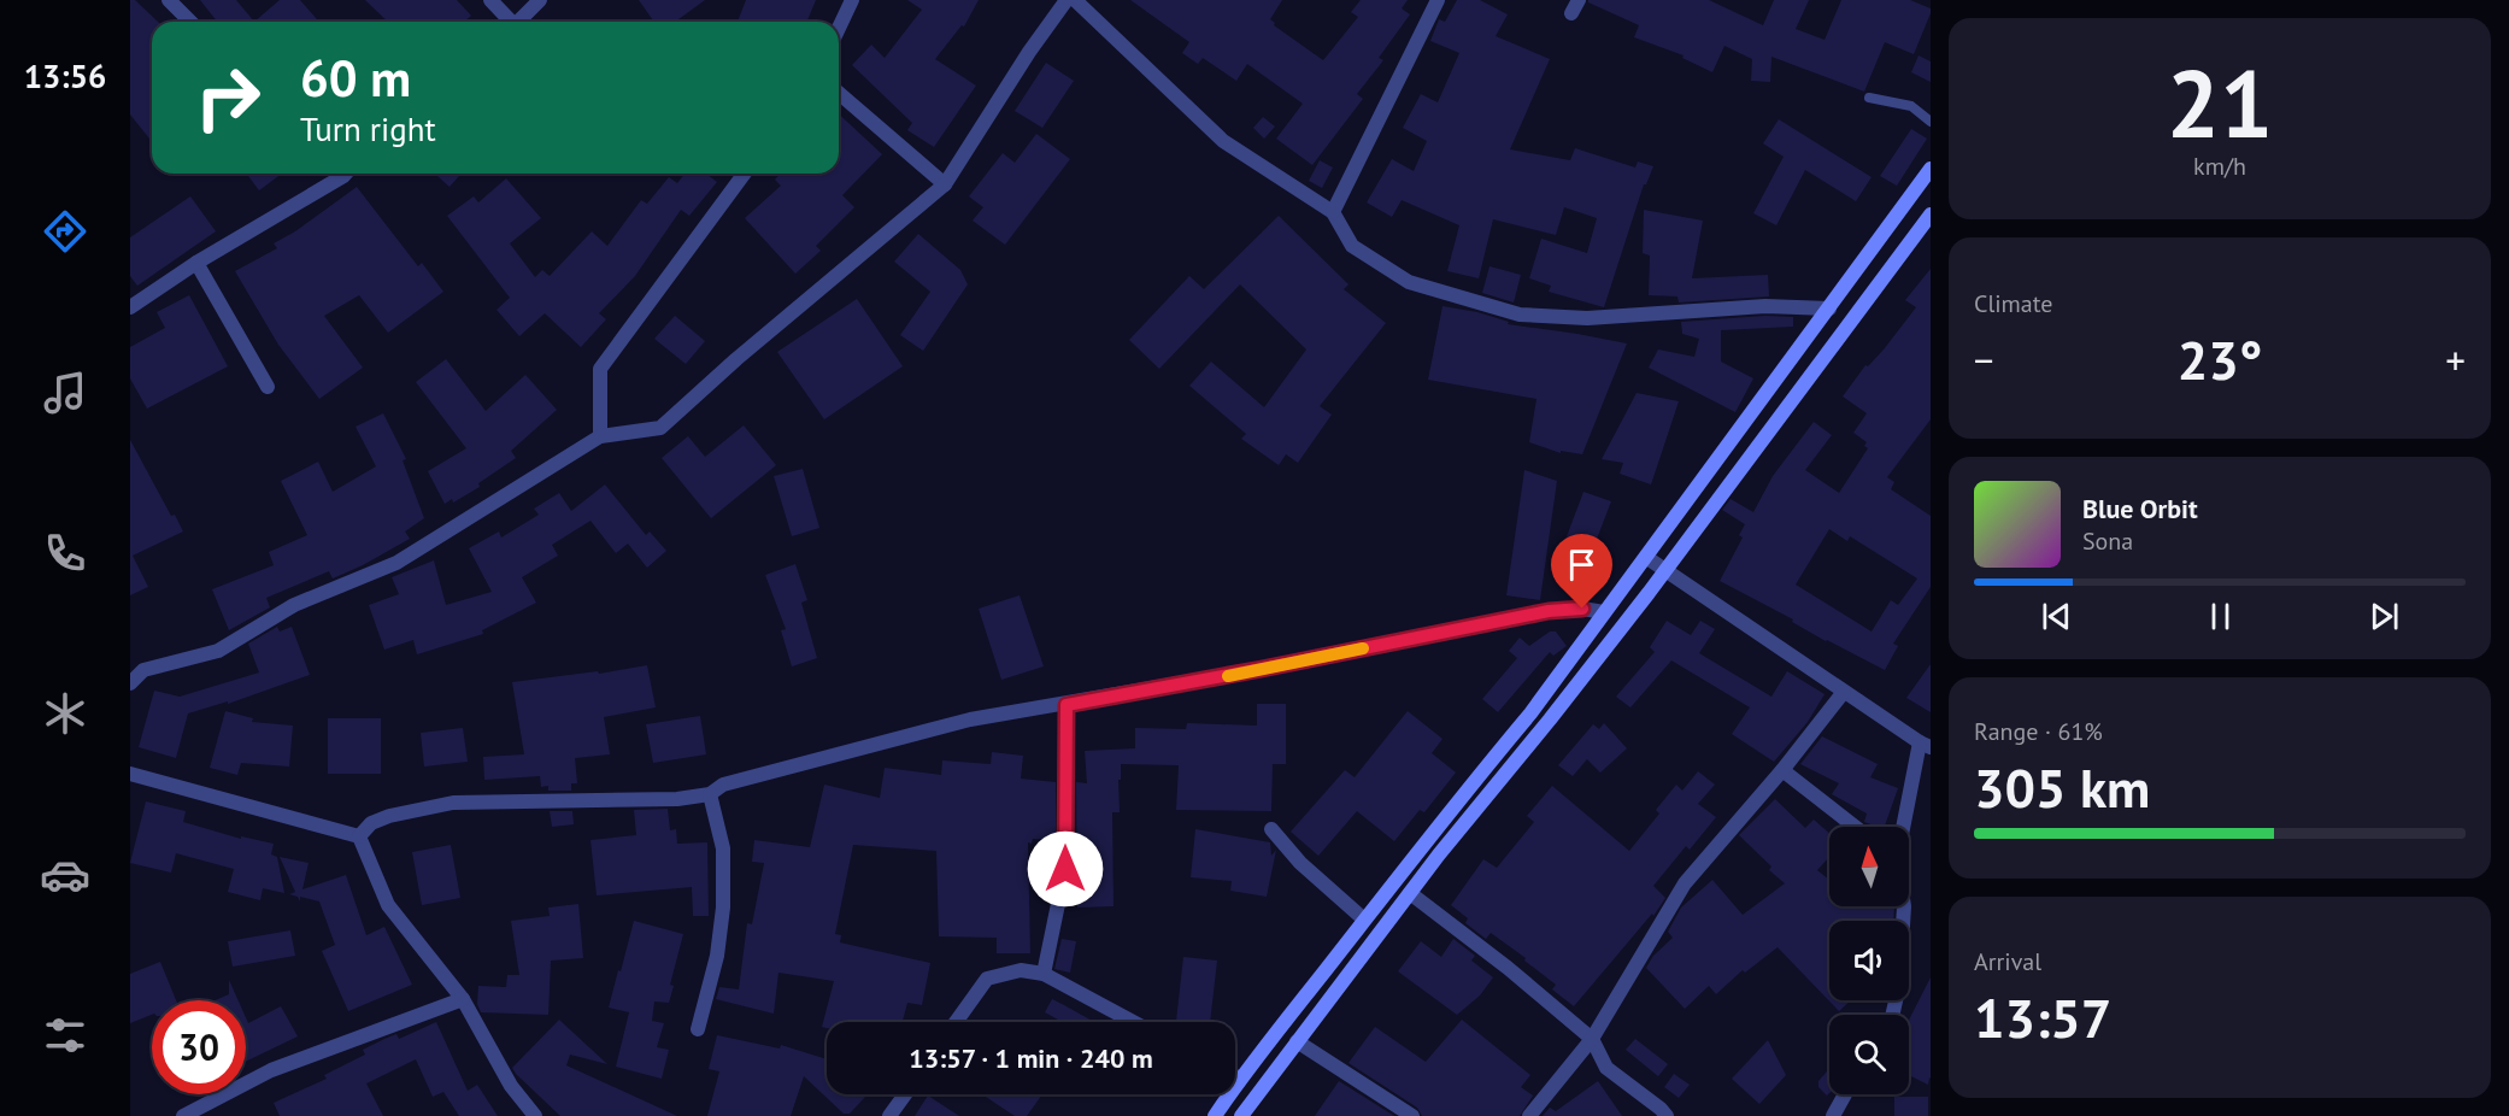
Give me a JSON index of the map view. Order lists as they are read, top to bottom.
{
  "north": "top",
  "page": {
    "tabs": "13:56",
    "tile": [
      ["21", "km/h"],
      "Climate",
      ["Range · 61%", "305 km"],
      ["Arrival", "13:57"]
    ],
    "turn": ["60 m", "Turn right"],
    "heat": ["−", "23°", "+"],
    "song": ["Blue Orbit", "Sona"],
    "limit": "30",
    "trip": "13:57 · 1 min · 240 m"
  }
}
